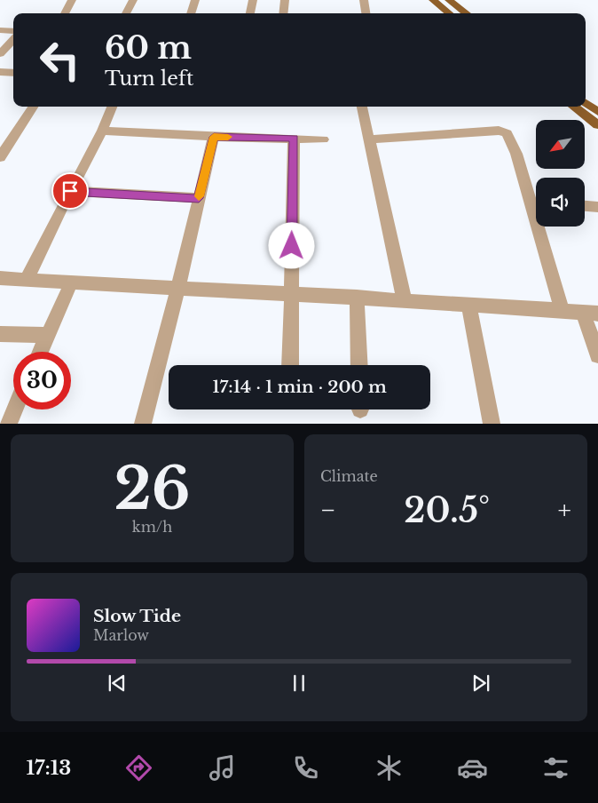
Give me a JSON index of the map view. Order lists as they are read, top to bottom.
{
  "north": "bottom left",
  "page": {
    "turn": ["60 m", "Turn left"],
    "limit": "30",
    "trip": "17:14 · 1 min · 200 m",
    "tile": [
      ["26", "km/h"],
      "Climate"
    ],
    "heat": ["−", "20.5°", "+"],
    "song": ["Slow Tide", "Marlow"],
    "tabs": "17:13"
  }
}
